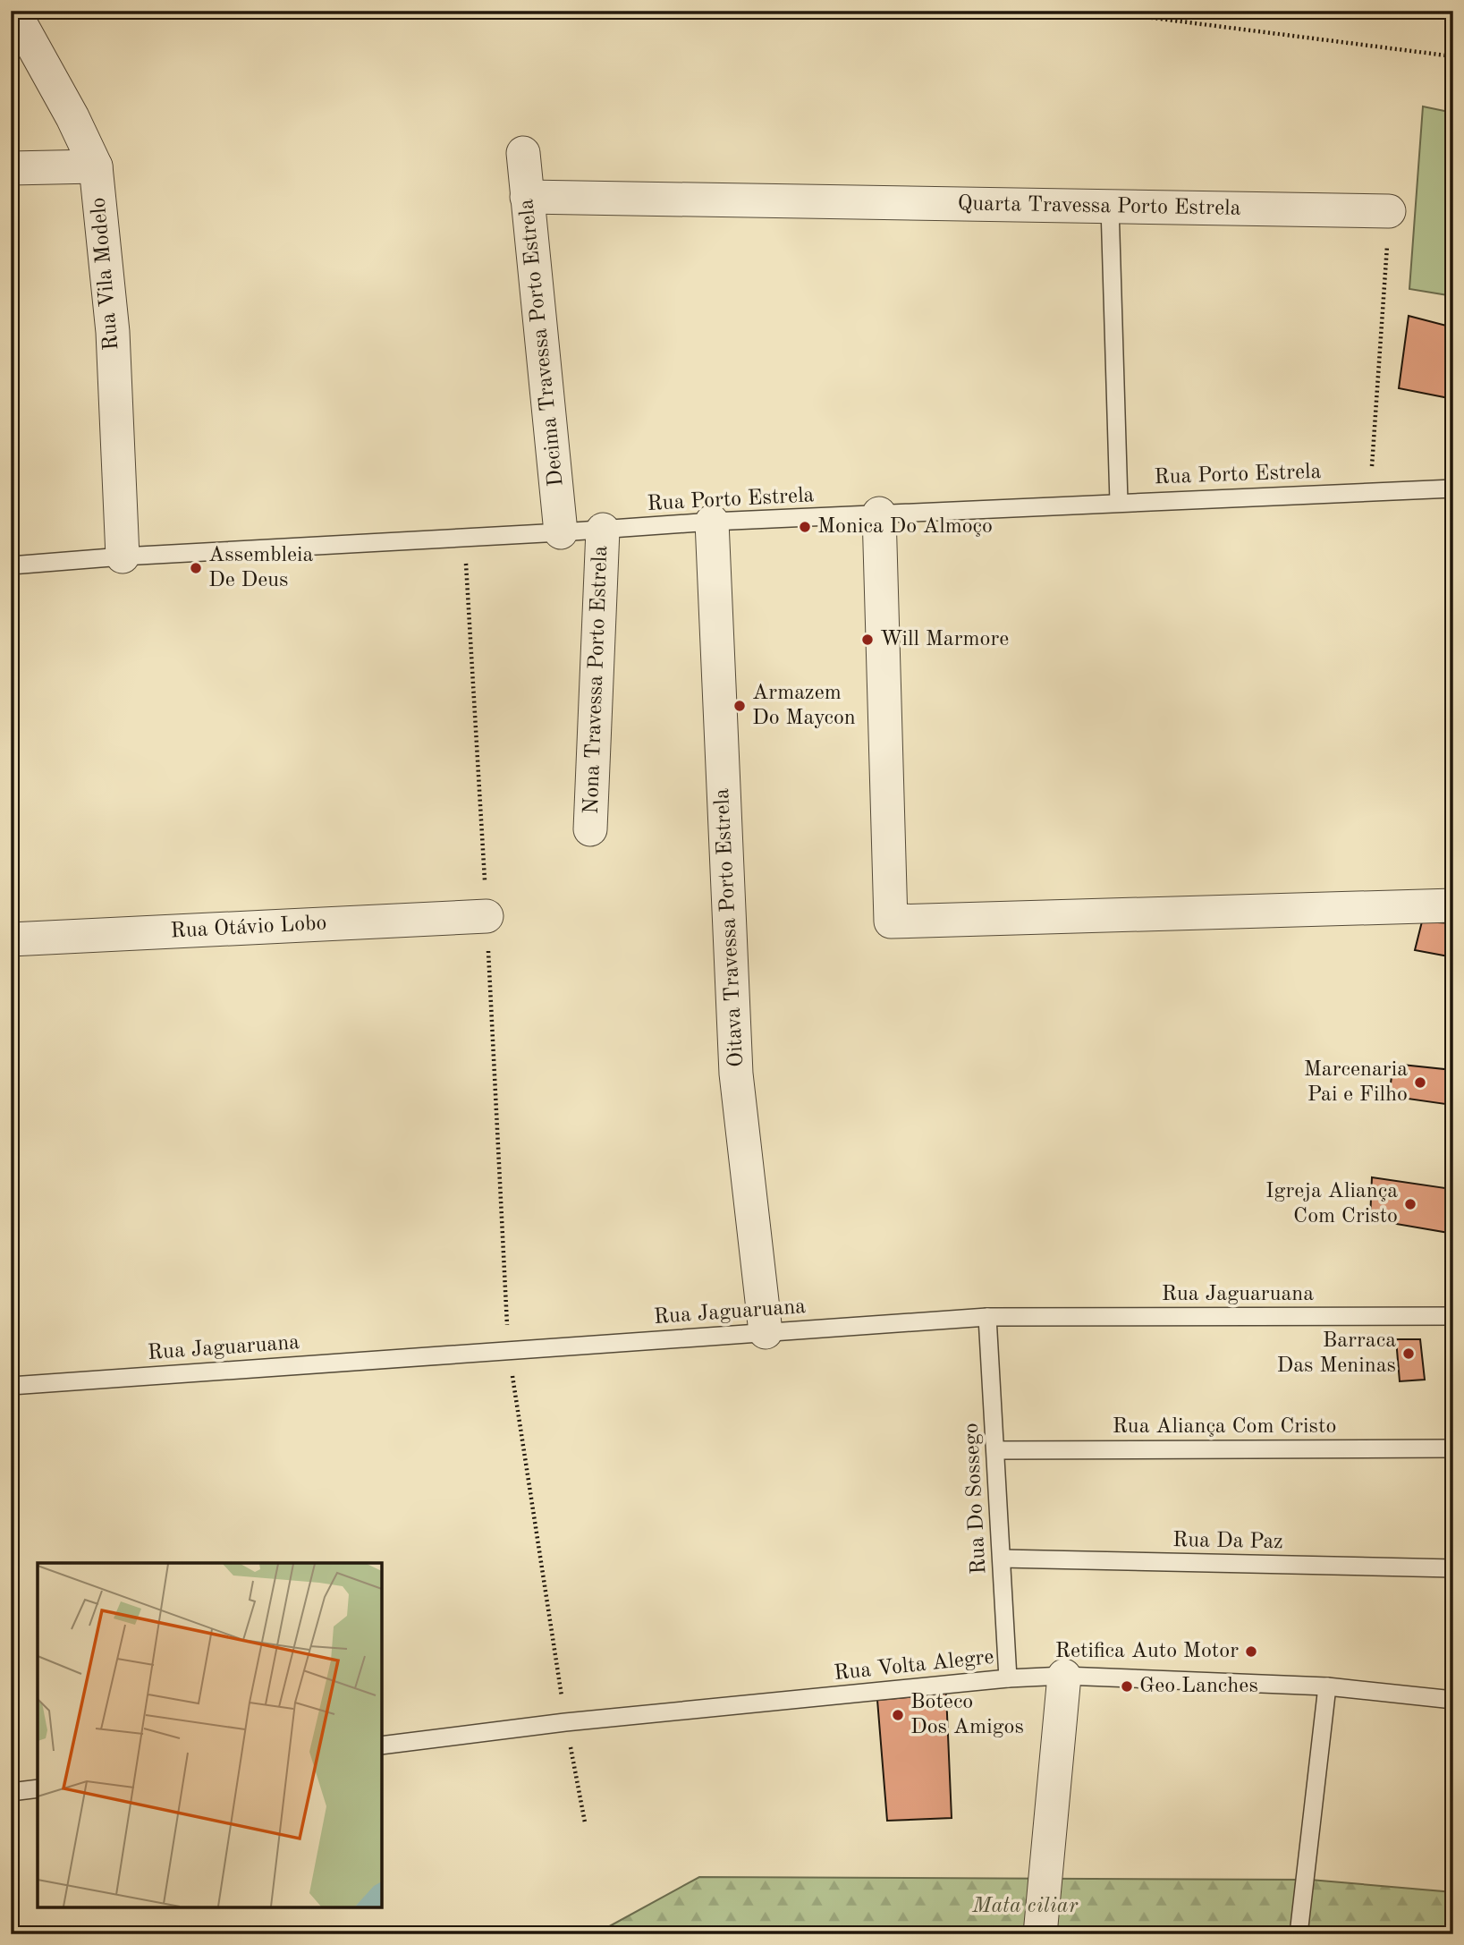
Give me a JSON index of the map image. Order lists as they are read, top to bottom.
{
  "streets": {
    "street": [
      "Quarta Travessa Porto Estrela",
      "Rua Vila Modelo",
      "Decima Travessa Porto Estrela",
      "Nona Travessa Porto Estrela",
      "Rua Otávio Lobo",
      "Oitava Travessa Porto Estrela"
    ],
    "lane": [
      "Rua Porto Estrela",
      "Rua Jaguaruana",
      "Rua Aliança Com Cristo",
      "Rua Do Sossego",
      "Rua Da Paz",
      "Rua Volta Alegre"
    ]
  },
  "crossings": [
    ["Quarta Travessa Porto Estrela", "Decima Travessa Porto Estrela"],
    ["Rua Vila Modelo", "Rua Porto Estrela"],
    ["Decima Travessa Porto Estrela", "Rua Porto Estrela"],
    ["Rua Porto Estrela", "Nona Travessa Porto Estrela"],
    ["Rua Porto Estrela", "Oitava Travessa Porto Estrela"],
    ["Oitava Travessa Porto Estrela", "Rua Jaguaruana"],
    ["Rua Jaguaruana", "Rua Do Sossego"],
    ["Rua Aliança Com Cristo", "Rua Do Sossego"],
    ["Rua Do Sossego", "Rua Da Paz"],
    ["Rua Do Sossego", "Rua Volta Alegre"]
  ],
  "parks": ["Mata ciliar"],
  "places": [
    "Monica Do Almoço",
    "Assembleia De Deus",
    "Will Marmore",
    "Armazem Do Maycon",
    "Marcenaria Pai e Filho",
    "Igreja Aliança Com Cristo",
    "Barraca Das Meninas",
    "Retifica Auto Motor",
    "Geo Lanches",
    "Boteco Dos Amigos"
  ]
}
